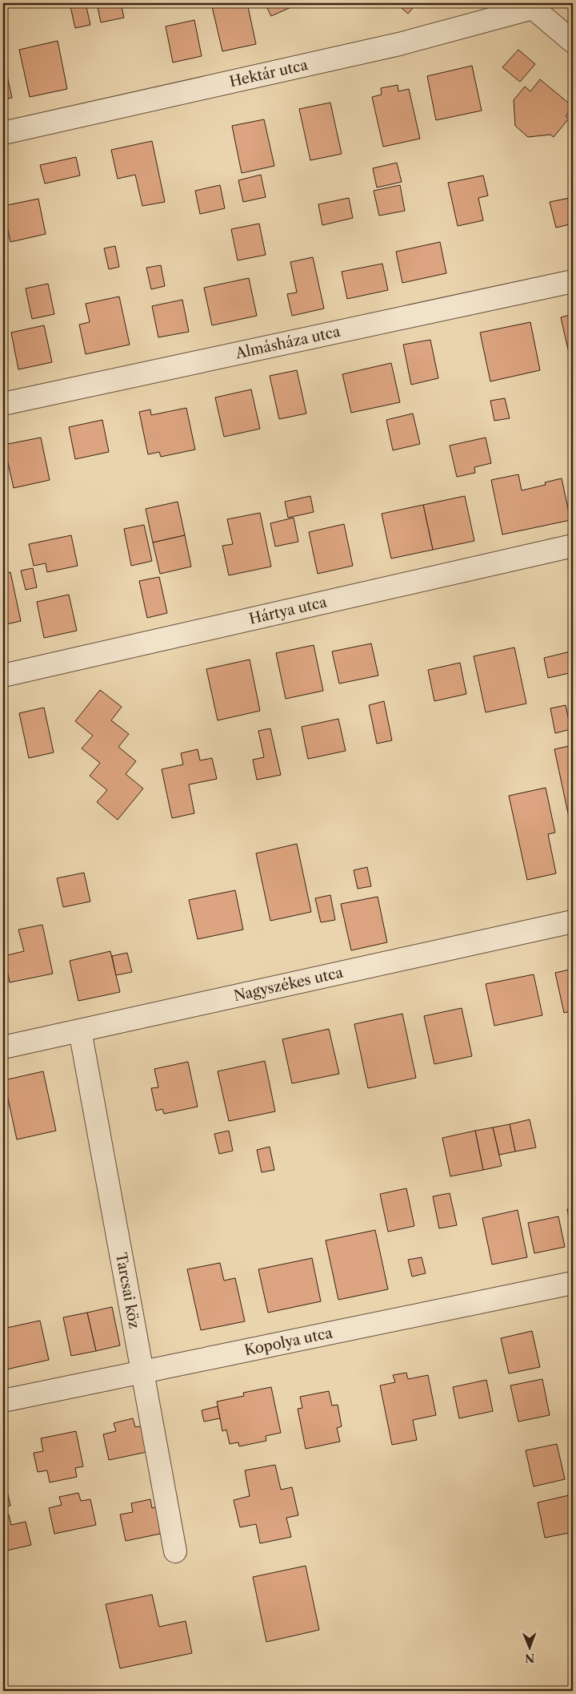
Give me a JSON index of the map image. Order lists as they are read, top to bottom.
{
  "streets": {
    "street": [
      "Hektár utca",
      "Almásháza utca",
      "Hártya utca",
      "Nagyszékes utca",
      "Tarcsai köz",
      "Kopolya utca"
    ]
  },
  "crossings": [
    ["Nagyszékes utca", "Tarcsai köz"],
    ["Tarcsai köz", "Kopolya utca"]
  ],
  "north": "bottom"
}
